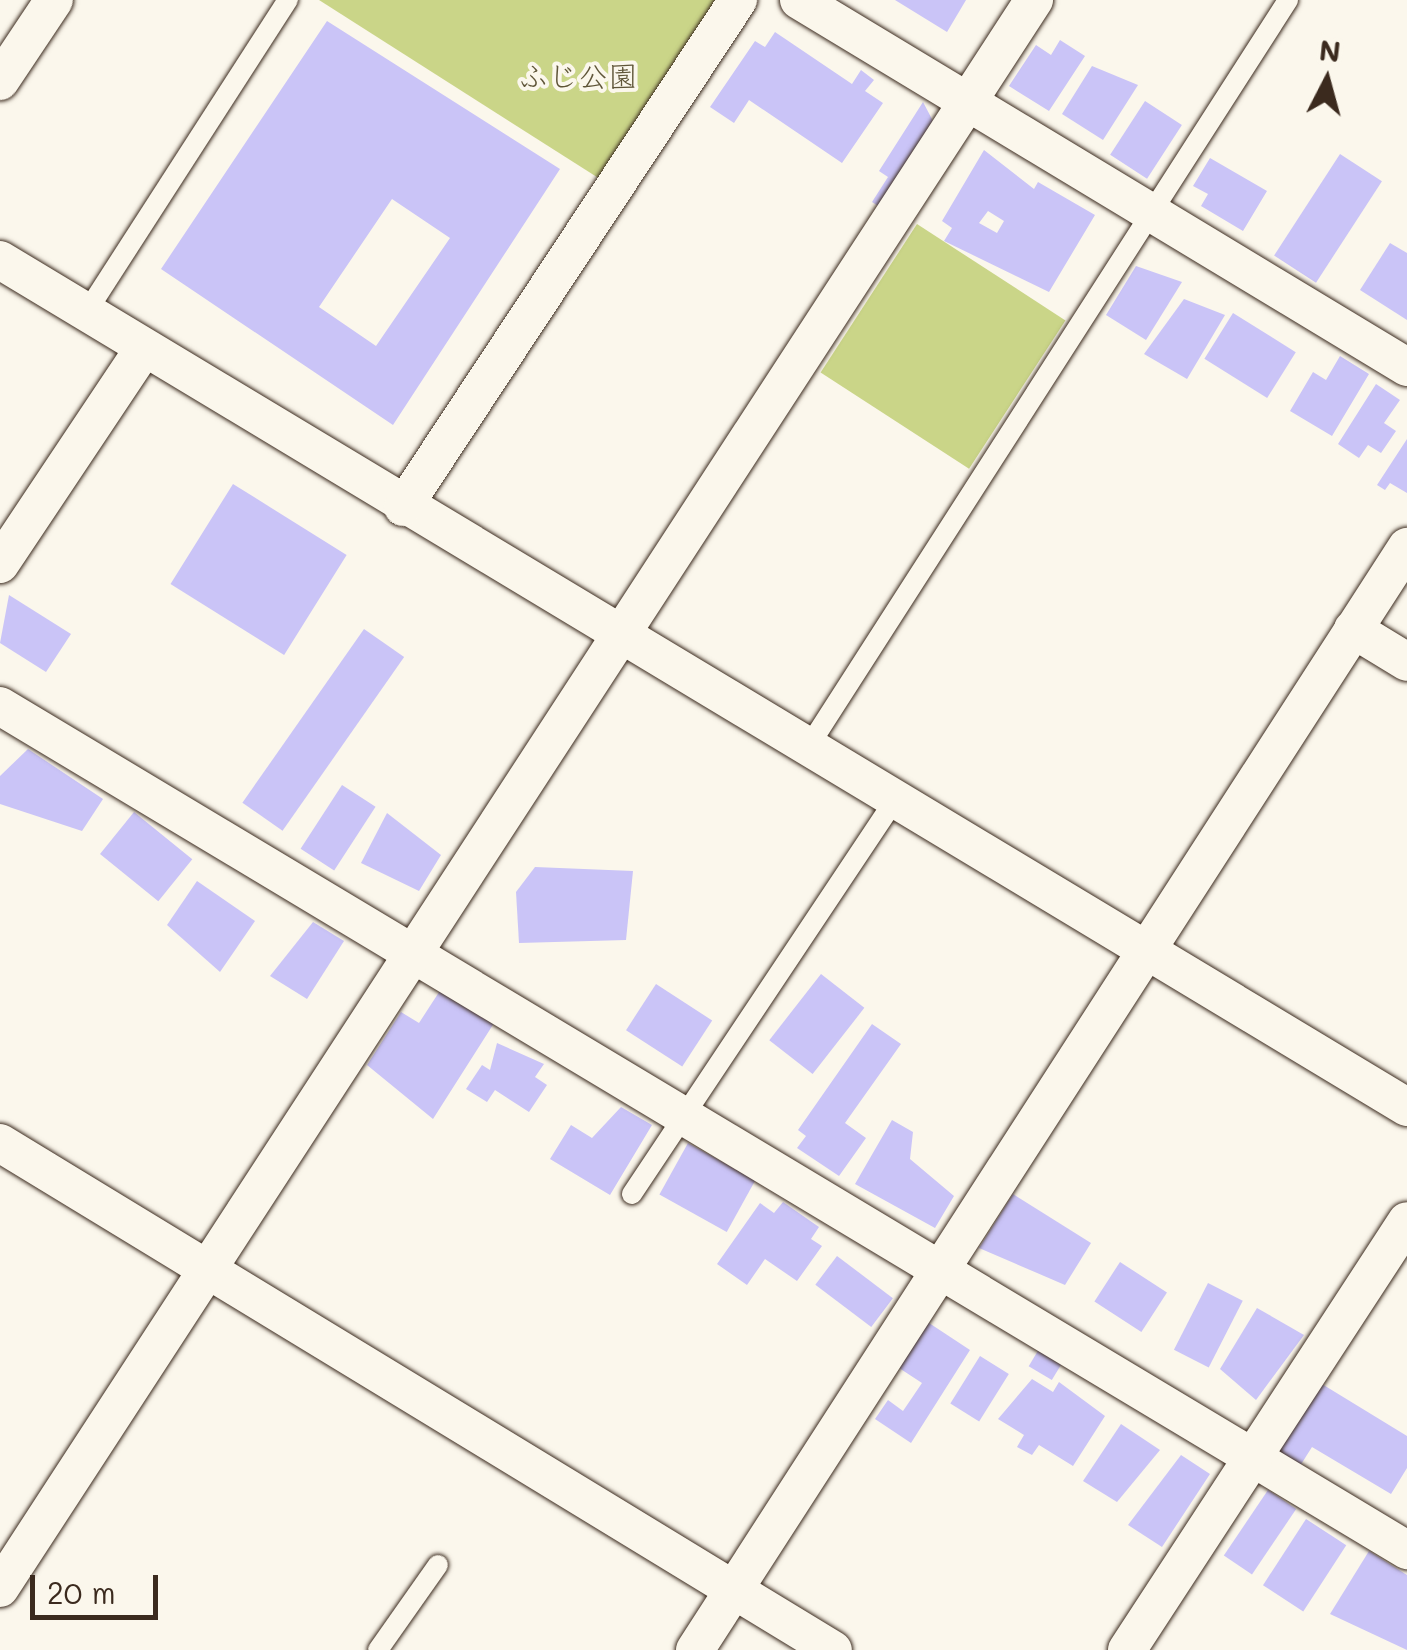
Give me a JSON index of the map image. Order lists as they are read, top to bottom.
{
  "parks": ["ふじ公園"],
  "scale_bar": "20 m",
  "north": "top"
}
